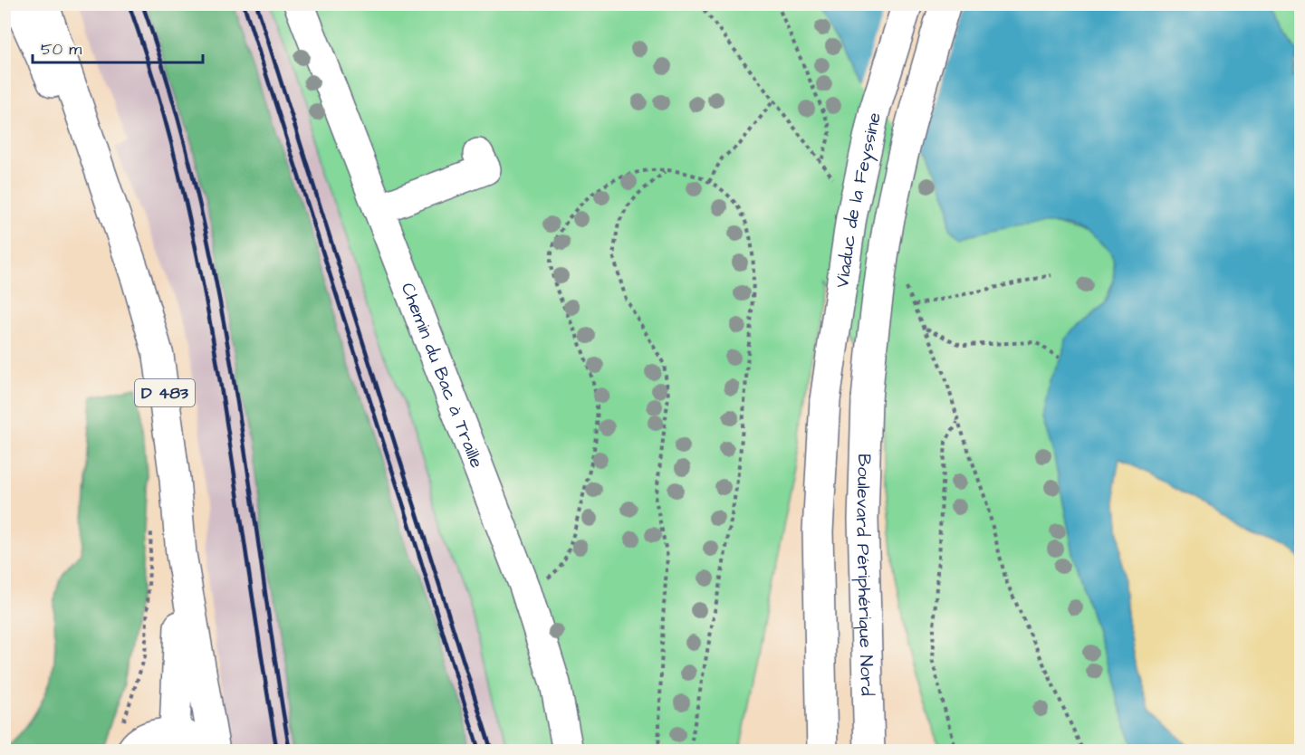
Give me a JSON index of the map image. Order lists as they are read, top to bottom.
{
  "streets": {
    "main road": [
      "Viaduc de la Feyssine",
      "Chemin du Bac à Traille",
      "D 483",
      "Boulevard Périphérique Nord"
    ]
  },
  "crossings": [
    ["Viaduc de la Feyssine", "Boulevard Périphérique Nord"]
  ],
  "scale_bar": "50 m"
}
